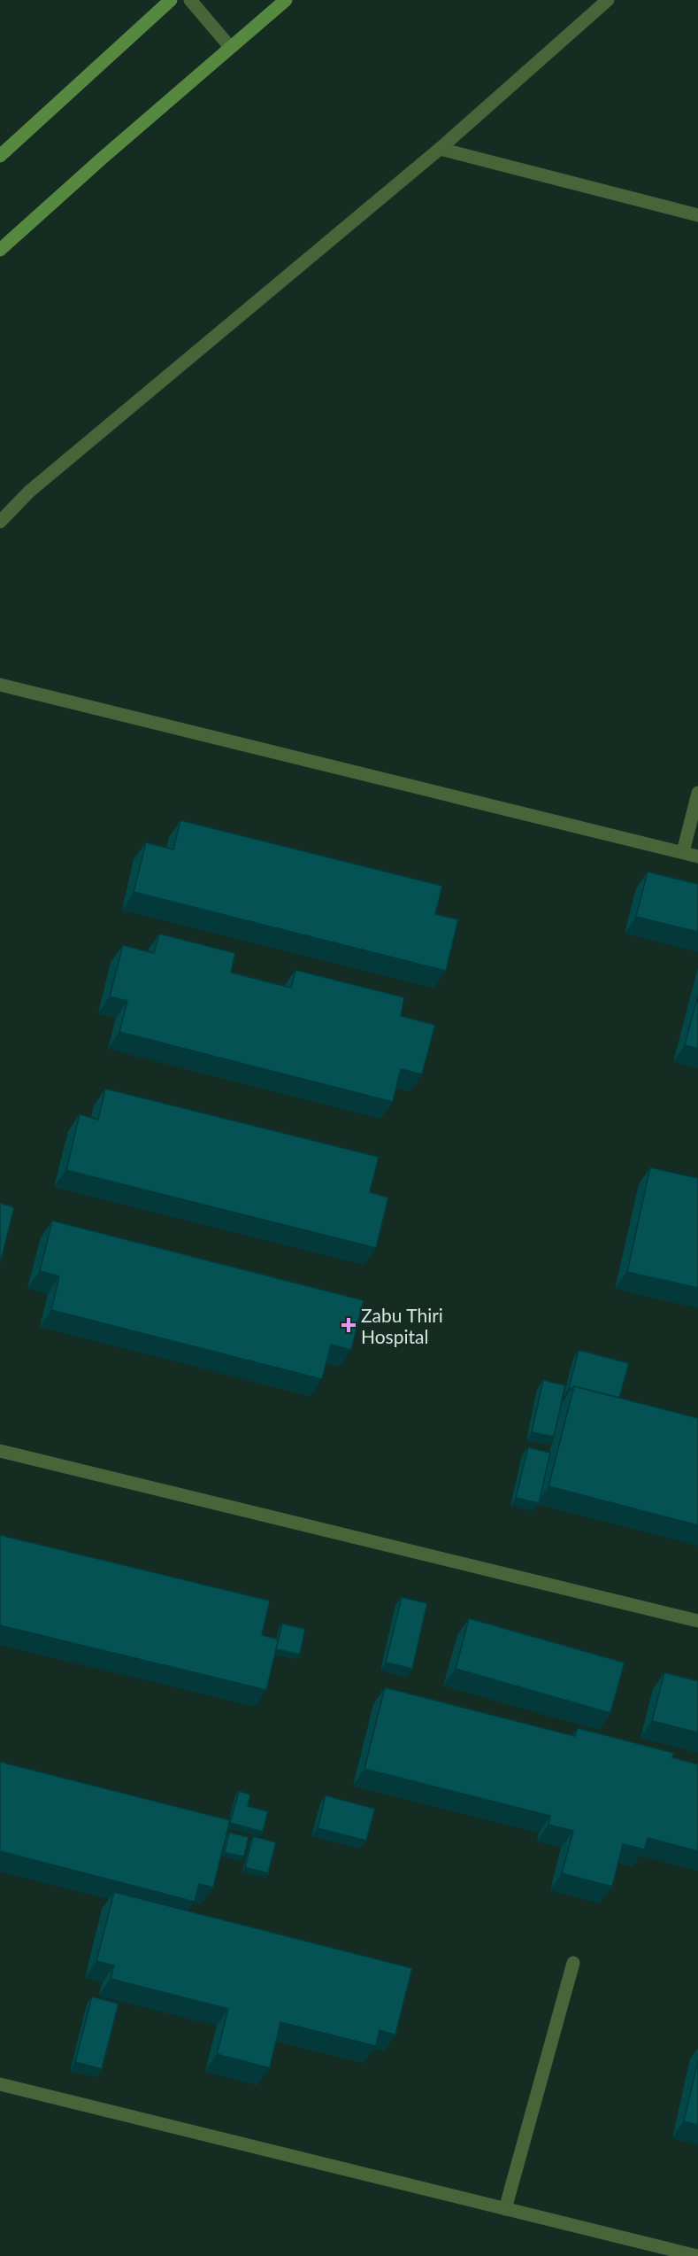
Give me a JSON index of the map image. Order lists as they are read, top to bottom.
{
  "places": {
    "health": ["Zabu Thiri Hospital"]
  }
}
